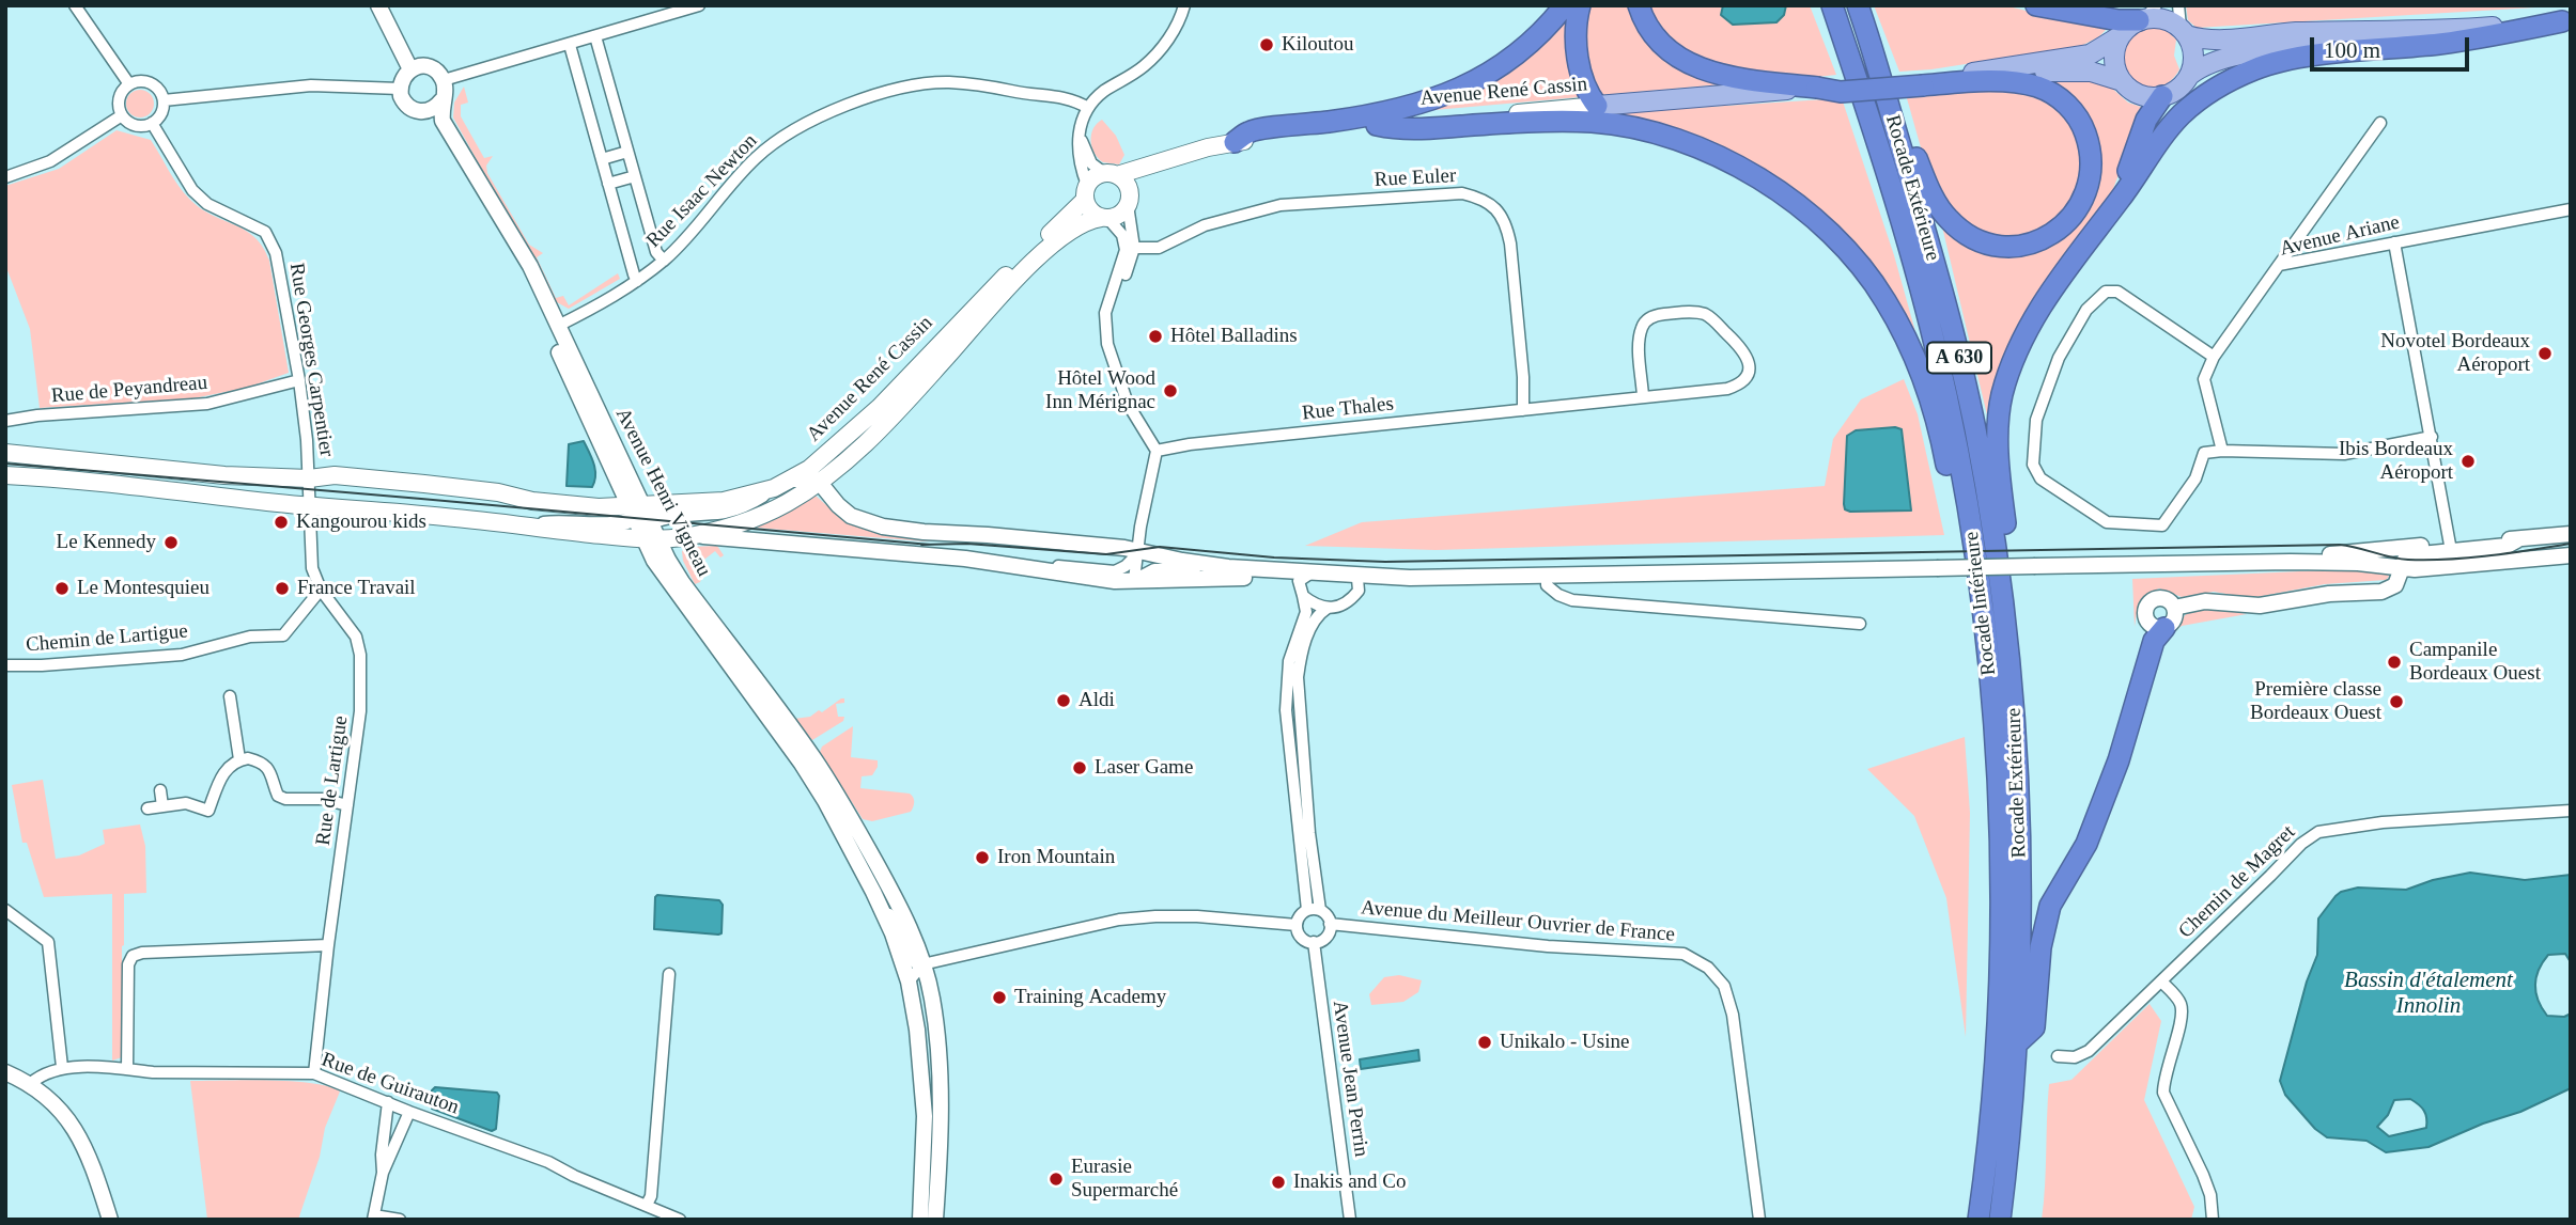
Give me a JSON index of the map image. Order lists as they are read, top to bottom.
{
  "streets": {
    "highway": ["Rocade Extérieure", "A 630", "Rocade Intérieure"],
    "main road": ["Avenue René Cassin"],
    "street": [
      "Rue Euler",
      "Rue Isaac Newton",
      "Avenue Ariane",
      "Rue Georges Carpentier",
      "Rue de Peyandreau",
      "Rue Thales",
      "Avenue Henri Vigneau",
      "Chemin de Lartigue",
      "Rue de Lartigue",
      "Chemin de Magret",
      "Avenue du Meilleur Ouvrier de France",
      "Avenue Jean Perrin",
      "Rue de Guirauton"
    ]
  },
  "crossings": [
    ["Avenue René Cassin", "Rue Georges Carpentier"],
    ["Avenue René Cassin", "Avenue Henri Vigneau"],
    ["Avenue René Cassin", "Rue de Lartigue"],
    ["Rue Euler", "Rue Thales"],
    ["Rue Isaac Newton", "Avenue Henri Vigneau"],
    ["Rue Georges Carpentier", "Rue de Peyandreau"],
    ["Rue Georges Carpentier", "Rue de Lartigue"],
    ["Chemin de Lartigue", "Rue de Lartigue"],
    ["Rue de Lartigue", "Rue de Guirauton"],
    ["Avenue du Meilleur Ouvrier de France", "Avenue Jean Perrin"]
  ],
  "water": ["Bassin d'étalement Innolin"],
  "places": [
    "Kiloutou",
    "Hôtel Balladins",
    "Novotel Bordeaux Aéroport",
    "Hôtel Wood Inn Mérignac",
    "Ibis Bordeaux Aéroport",
    "Kangourou kids",
    "Le Kennedy",
    "Le Montesquieu",
    "France Travail",
    "Campanile Bordeaux Ouest",
    "Aldi",
    "Première classe Bordeaux Ouest",
    "Laser Game",
    "Iron Mountain",
    "Training Academy",
    "Unikalo - Usine",
    "Eurasie Supermarché",
    "Inakis and Co"
  ],
  "scale_bar": "100 m"
}
